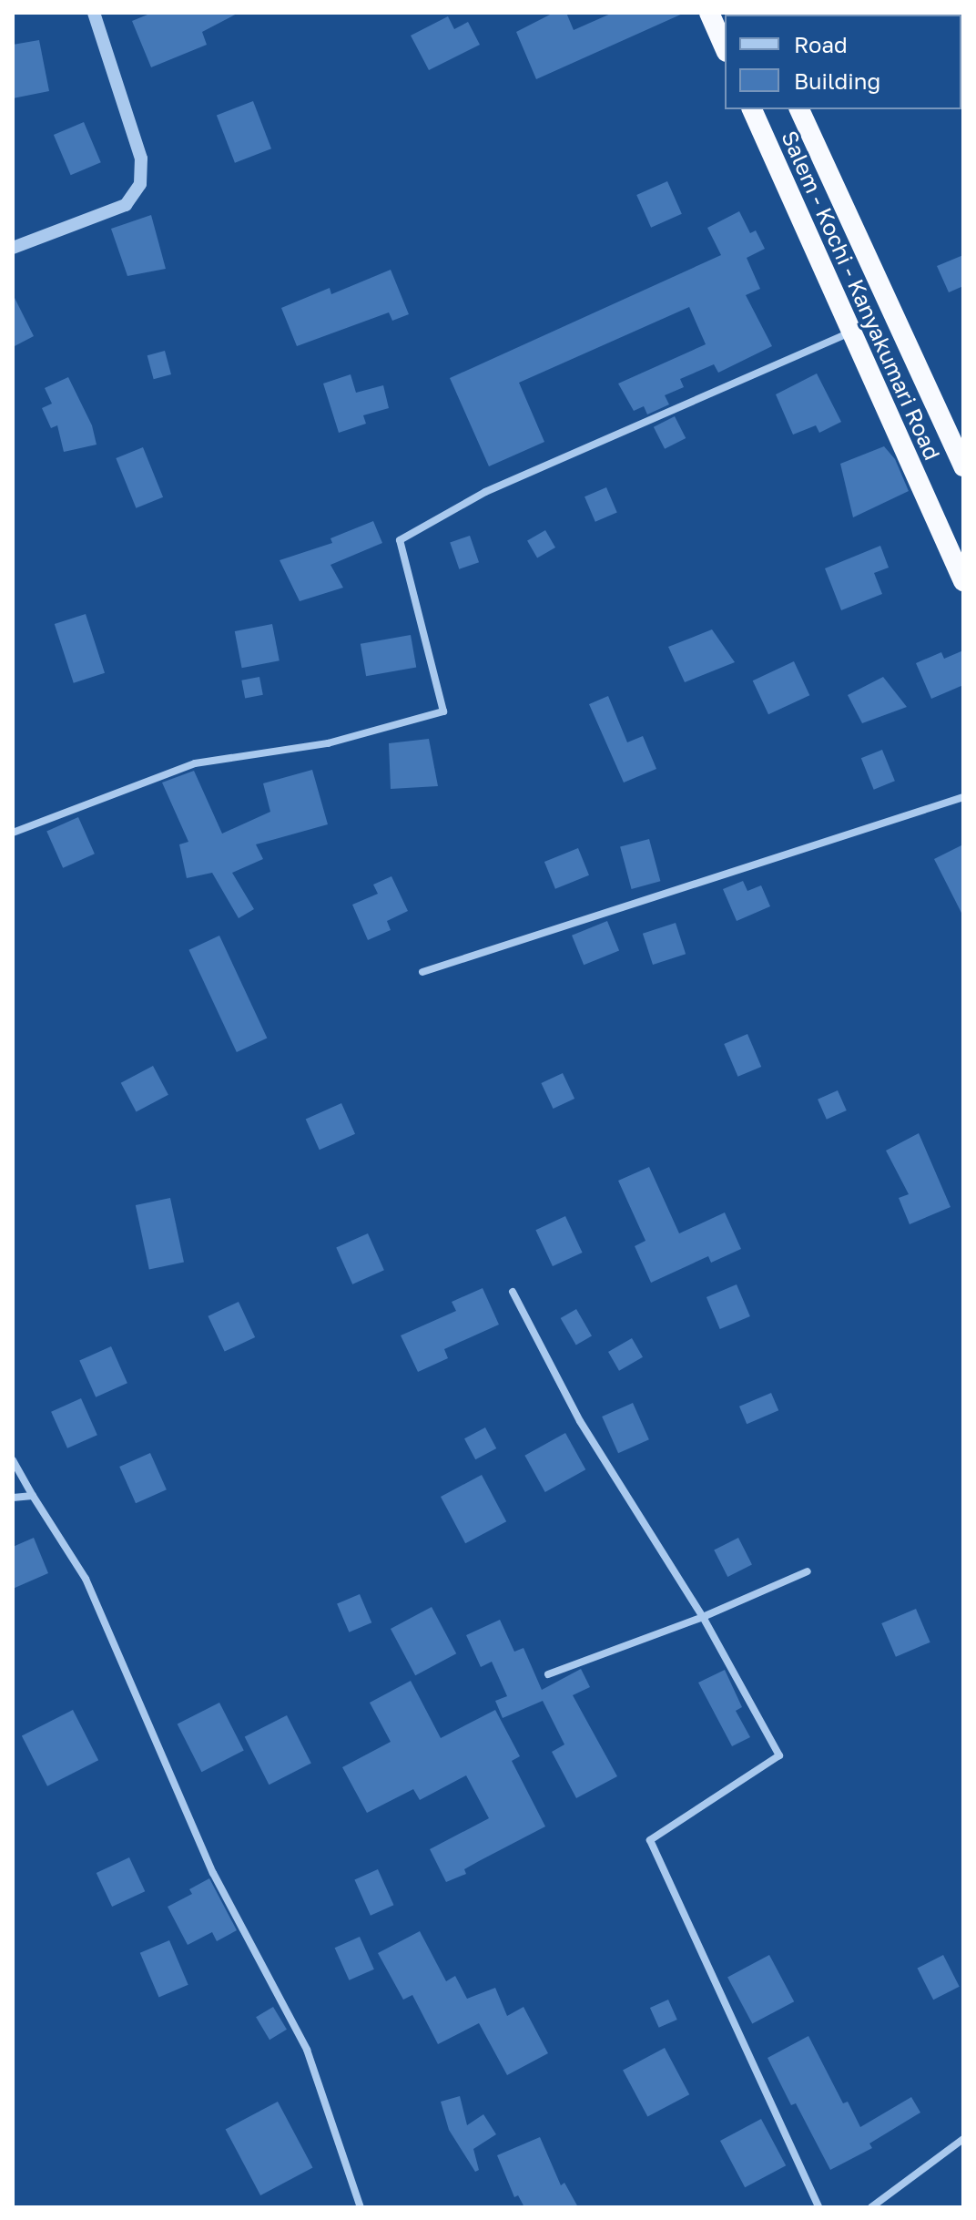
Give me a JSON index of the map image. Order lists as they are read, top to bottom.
{
  "streets": {
    "highway": ["Salem - Kochi - Kanyakumari Road"]
  },
  "legend": ["Road", "Building"]
}
